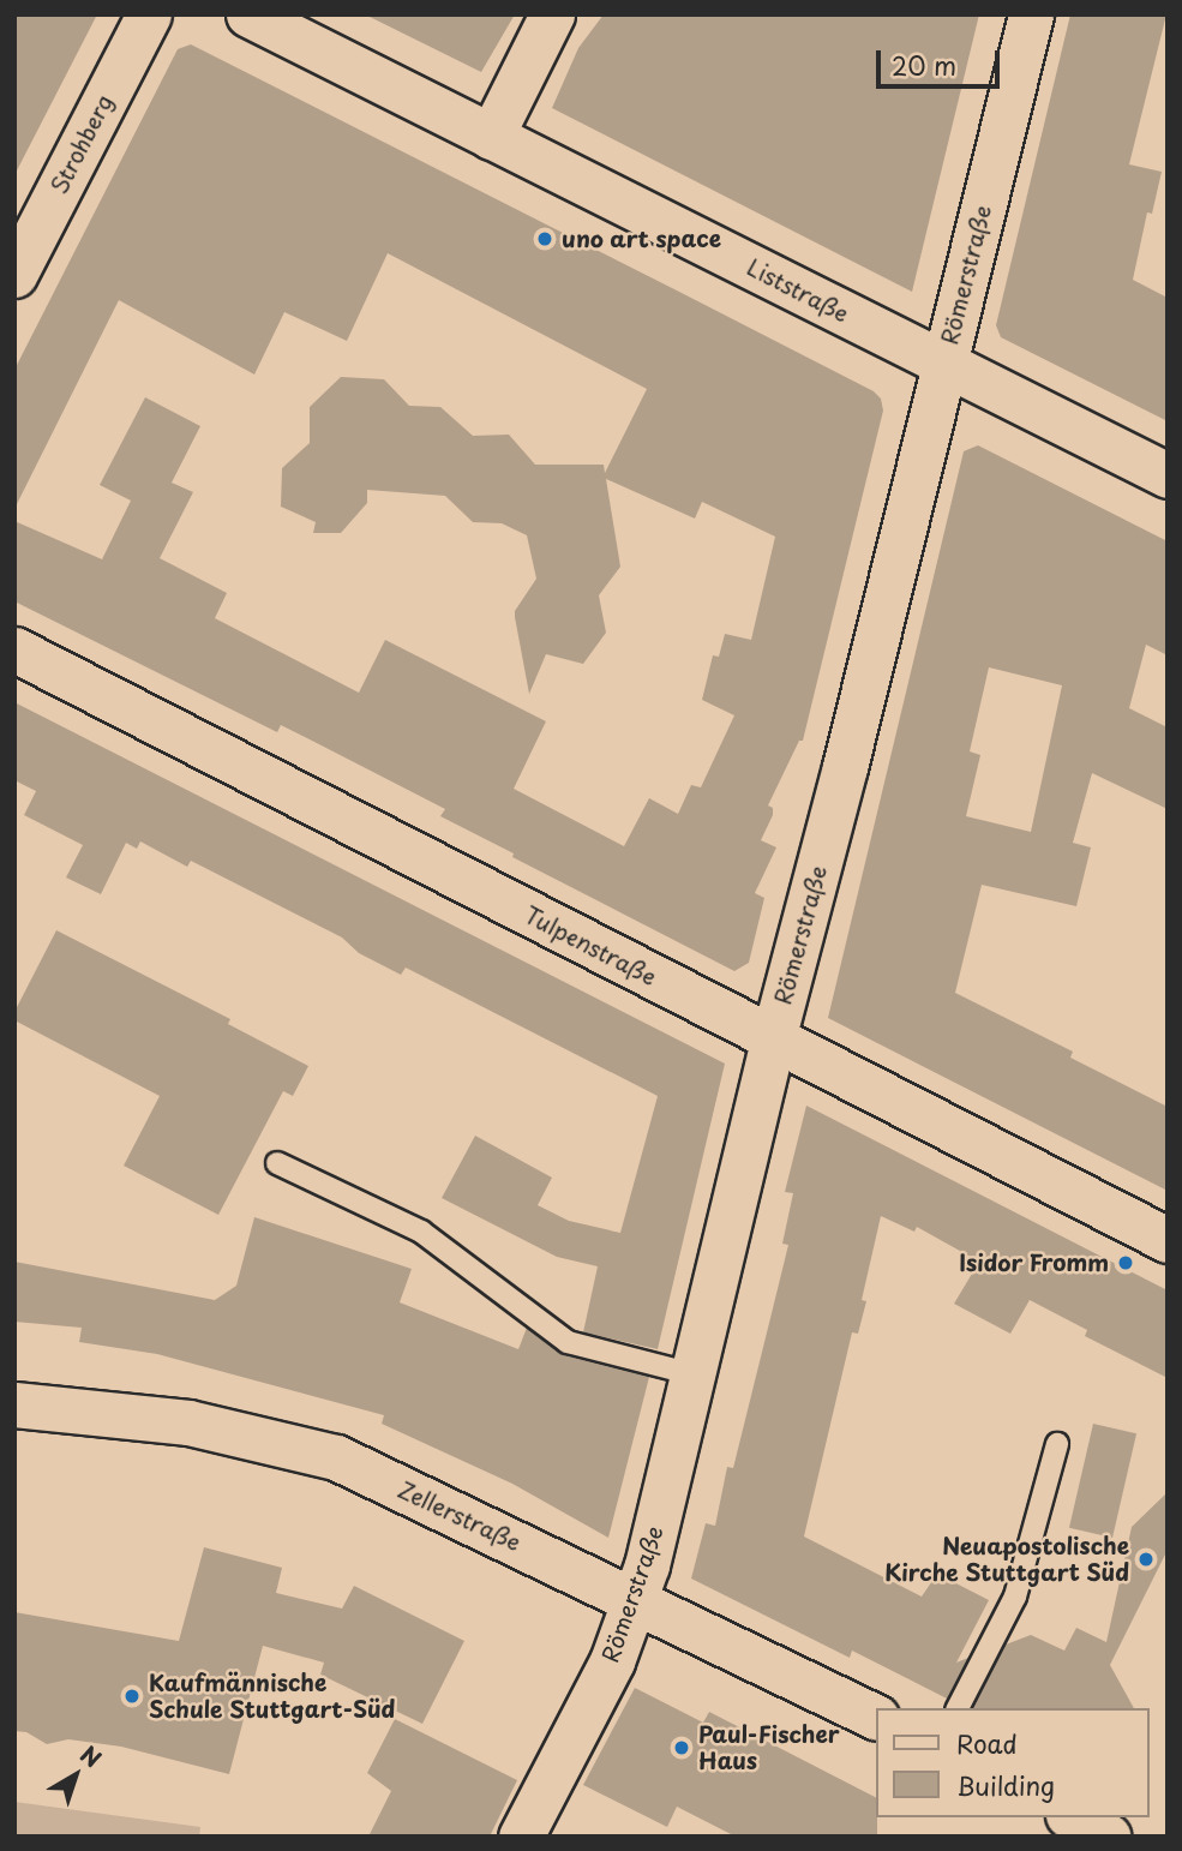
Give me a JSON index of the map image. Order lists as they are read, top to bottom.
{
  "streets": {
    "street": [
      "Strohberg",
      "Römerstraße",
      "Liststraße",
      "Tulpenstraße",
      "Zellerstraße"
    ]
  },
  "crossings": [
    ["Römerstraße", "Liststraße"],
    ["Römerstraße", "Tulpenstraße"],
    ["Römerstraße", "Zellerstraße"]
  ],
  "places": [
    "uno art space",
    "Isidor Fromm",
    "Neuapostolische Kirche Stuttgart Süd",
    "Kaufmännische Schule Stuttgart-Süd",
    "Paul-Fischer Haus"
  ],
  "legend": ["Road", "Building"],
  "scale_bar": "20 m",
  "north": "top right"
}
